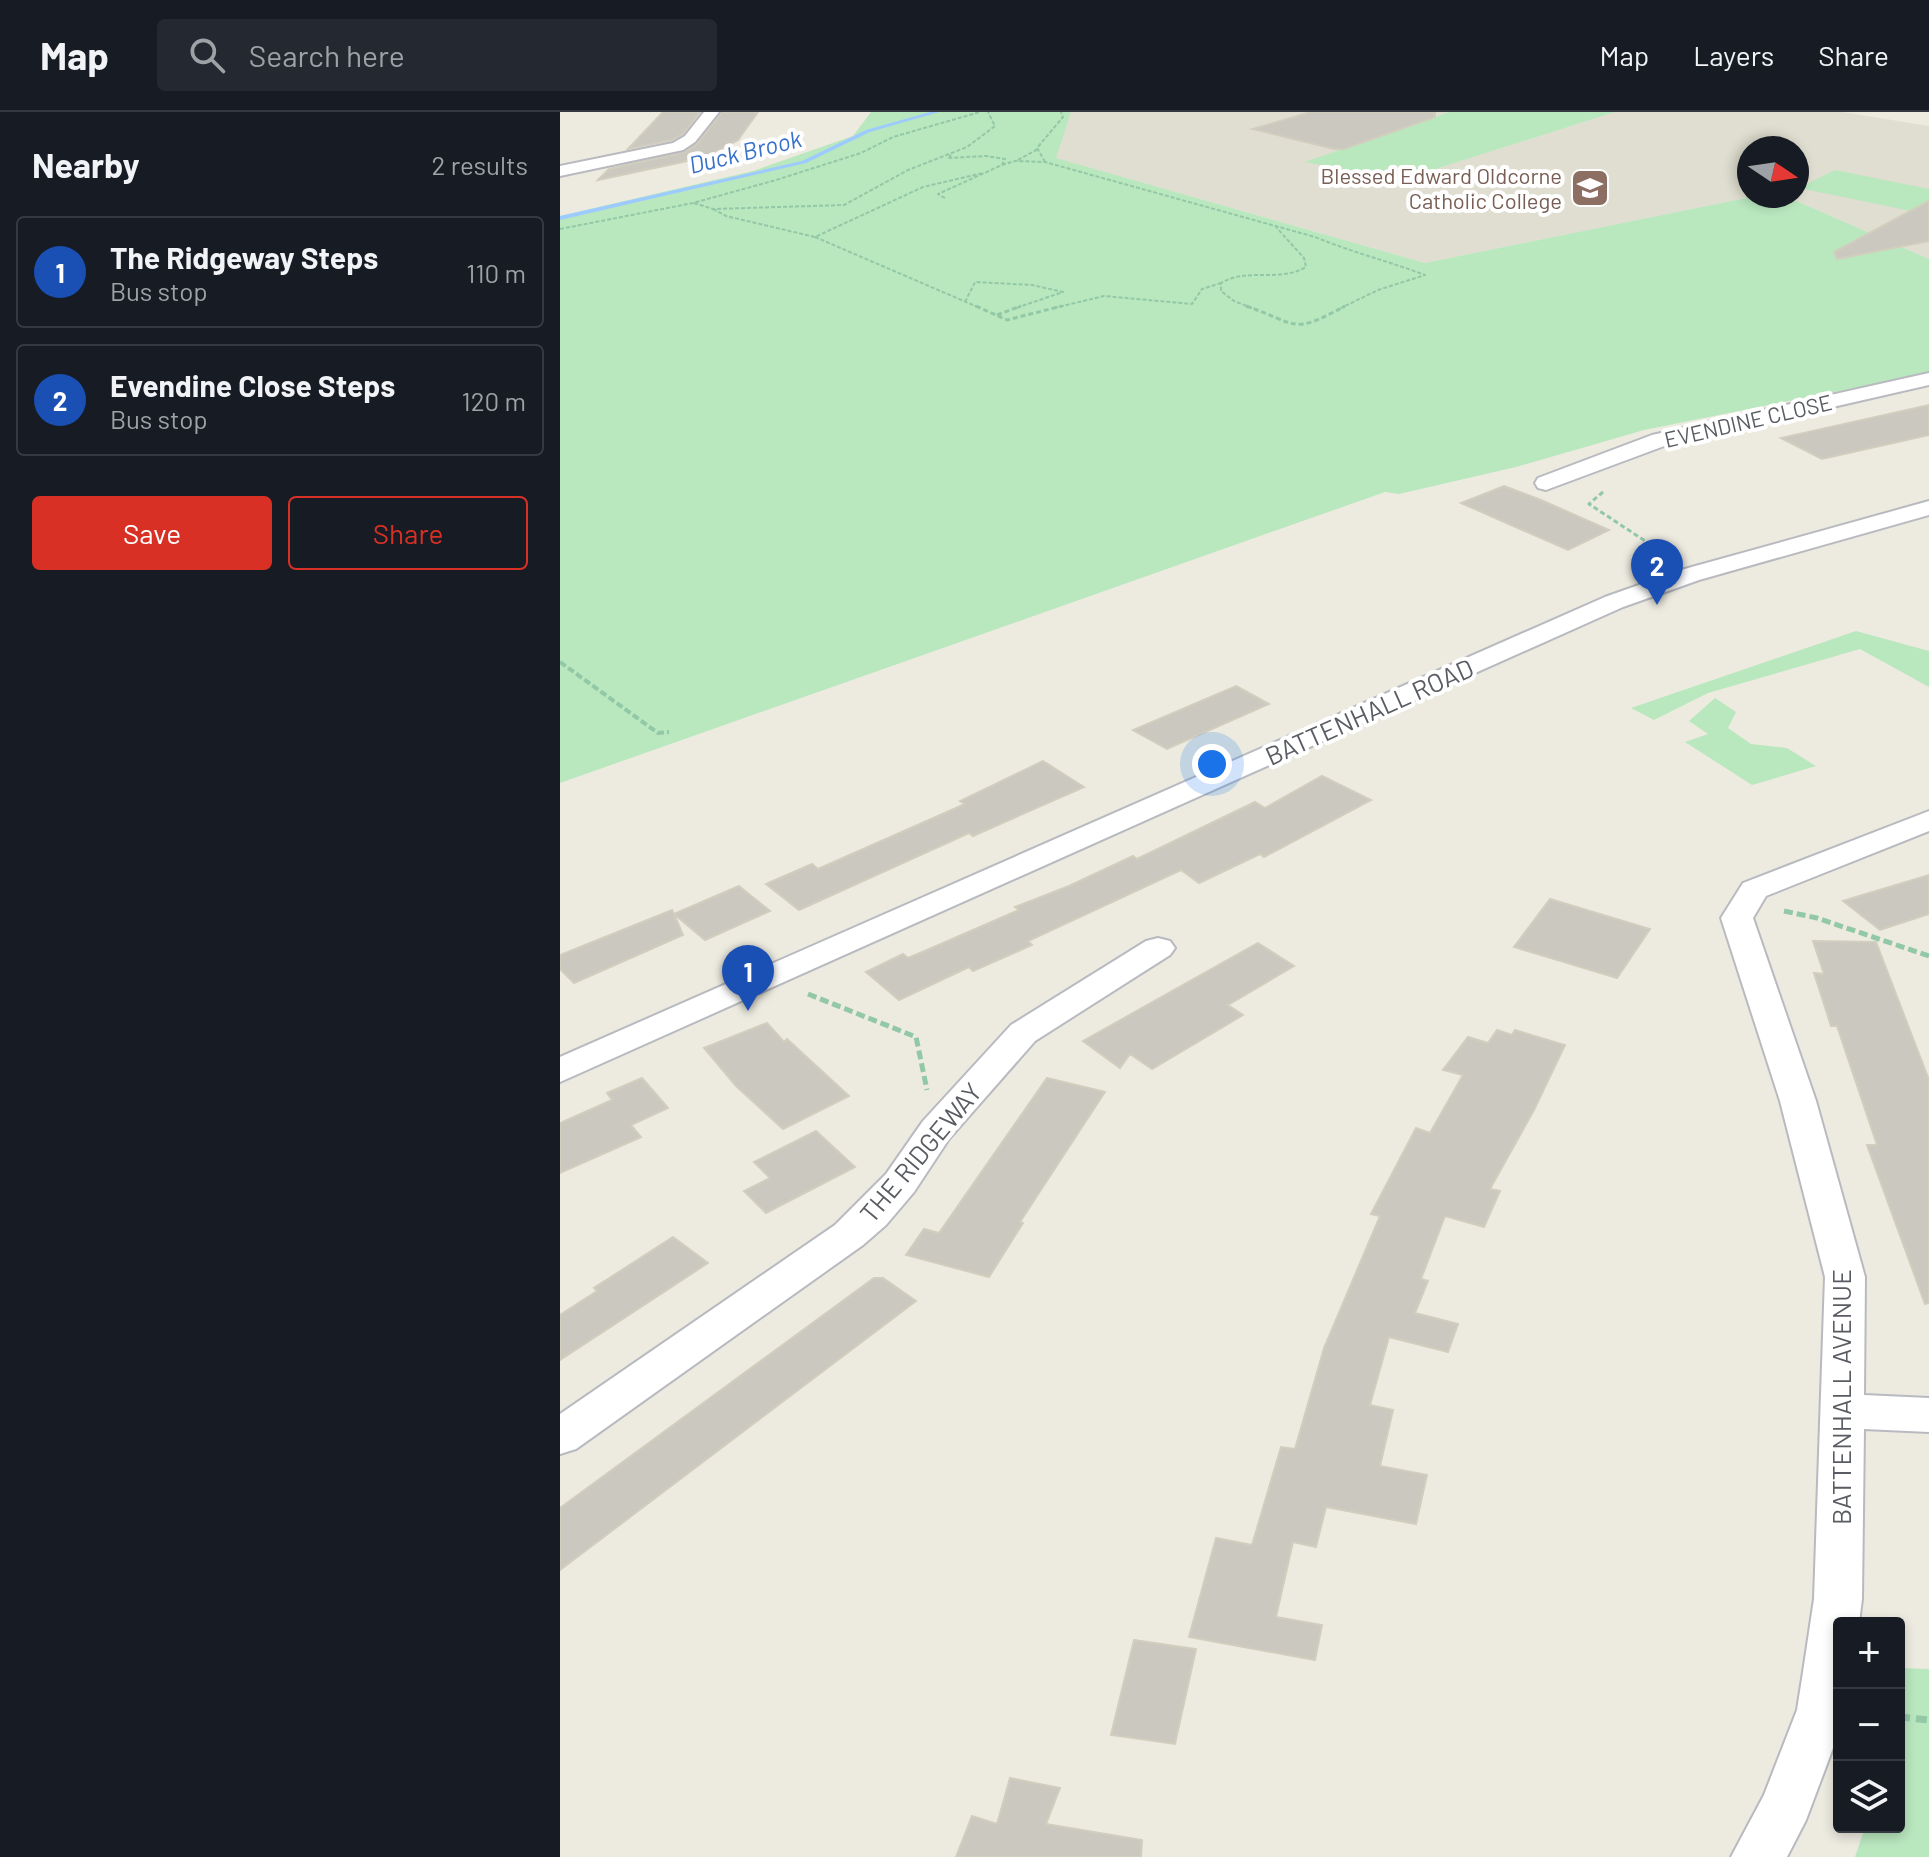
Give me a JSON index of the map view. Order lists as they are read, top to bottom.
{
  "streets": {
    "street": [
      "EVENDINE CLOSE",
      "BATTENHALL ROAD",
      "THE RIDGEWAY",
      "BATTENHALL AVENUE"
    ]
  },
  "water": ["Duck Brook"],
  "places": {
    "school or university": ["Blessed Edward Oldcorne Catholic College"]
  },
  "north": "right",
  "page": {
    "header": "Map",
    "search": "Search here",
    "nav": ["Map", "Layers", "Share"],
    "heading": ["Nearby", "2 results"],
    "list": [
      {
        "mark": "1",
        "name": "The Ridgeway Steps",
        "note": "Bus stop",
        "value": "110 m"
      },
      {
        "mark": "2",
        "name": "Evendine Close Steps",
        "note": "Bus stop",
        "value": "120 m"
      }
    ],
    "buttons": ["Save", "Share"],
    "pins": ["2", "1"],
    "map_buttons": ["+", "−"]
  }
}
